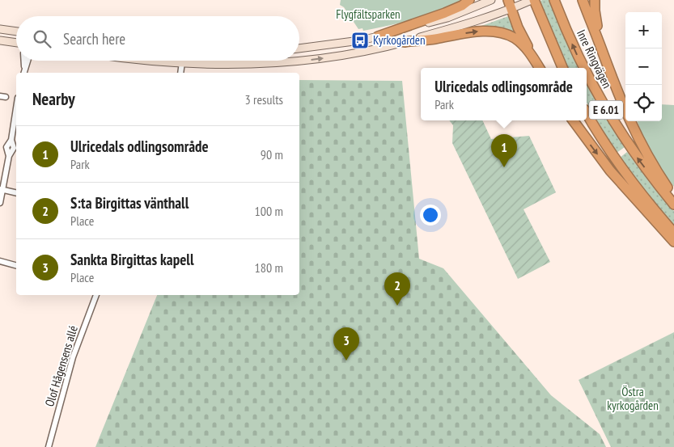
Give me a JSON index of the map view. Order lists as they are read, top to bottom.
{
  "streets": {
    "highway": ["Inre Ringvägen", "E 6.01"],
    "street": ["Olof Hågensens allé"]
  },
  "parks": ["Flygfältsparken", "Östra kyrkogården"],
  "places": {
    "bus stop": ["Kyrkogården"]
  },
  "page": {
    "map_buttons": ["+", "−"],
    "search": "Search here",
    "popup": ["Ulricedals odlingsområde", "Park"],
    "heading": ["Nearby", "3 results"],
    "list": [
      {
        "mark": "1",
        "name": "Ulricedals odlingsområde",
        "note": "Park",
        "value": "90 m"
      },
      {
        "mark": "2",
        "name": "S:ta Birgittas vänthall",
        "note": "Place",
        "value": "100 m"
      },
      {
        "mark": "3",
        "name": "Sankta Birgittas kapell",
        "note": "Place",
        "value": "180 m"
      }
    ],
    "pins": ["1", "2", "3"]
  }
}
